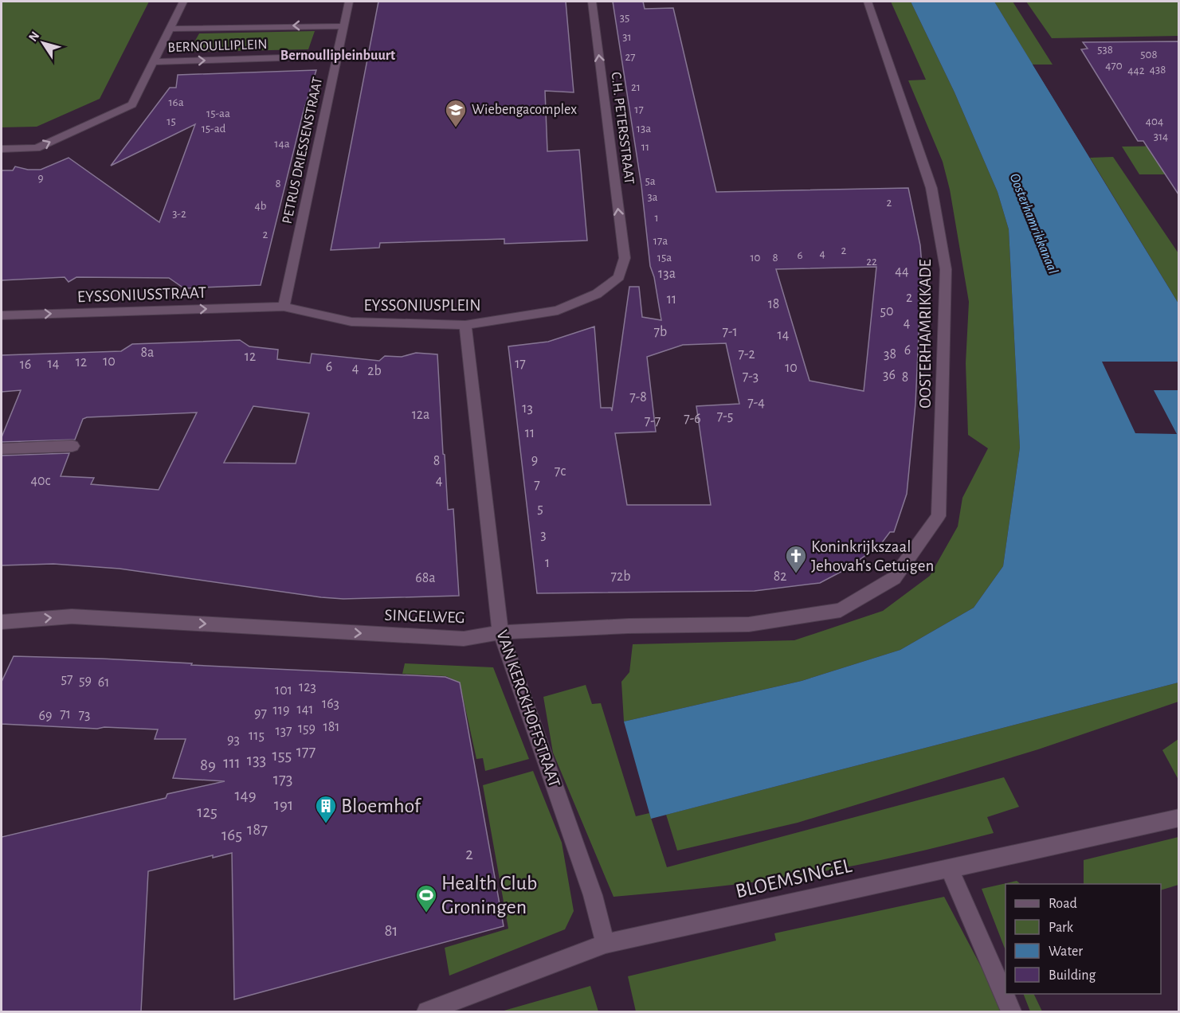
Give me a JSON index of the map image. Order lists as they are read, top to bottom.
{
  "streets": {
    "street": [
      "BERNOULLIPLEIN",
      "C.H. PETERSSTRAAT",
      "PETRUS DRIESSENSTRAAT",
      "EYSSONIUSSTRAAT",
      "EYSSONIUSPLEIN",
      "OOSTERHAMRIKKADE",
      "SINGELWEG",
      "VAN KERCKHOFFSTRAAT",
      "BLOEMSINGEL"
    ]
  },
  "crossings": [
    ["BERNOULLIPLEIN", "PETRUS DRIESSENSTRAAT"],
    ["C.H. PETERSSTRAAT", "EYSSONIUSPLEIN"],
    ["PETRUS DRIESSENSTRAAT", "EYSSONIUSSTRAAT"],
    ["PETRUS DRIESSENSTRAAT", "EYSSONIUSPLEIN"],
    ["EYSSONIUSSTRAAT", "EYSSONIUSPLEIN"],
    ["EYSSONIUSPLEIN", "VAN KERCKHOFFSTRAAT"],
    ["OOSTERHAMRIKKADE", "SINGELWEG"],
    ["SINGELWEG", "VAN KERCKHOFFSTRAAT"],
    ["VAN KERCKHOFFSTRAAT", "BLOEMSINGEL"]
  ],
  "one_way": ["C.H. PETERSSTRAAT", "EYSSONIUSSTRAAT", "SINGELWEG"],
  "districts": ["Bernoullipleinbuurt"],
  "water": ["Oosterhamrikkanaal"],
  "places": {
    "school or university": ["Wiebengacomplex"],
    "church": ["Koninkrijkszaal Jehovah's Getuigen"],
    "building": ["Bloemhof"],
    "sports": ["Health Club Groningen"]
  },
  "house_numbers": [
    "35",
    "31",
    "538",
    "508",
    "27",
    "470",
    "438",
    "442",
    "21",
    "16a",
    "17",
    "15-aa",
    "15",
    "404",
    "15-ad",
    "13a",
    "314",
    "14a",
    "11",
    "9",
    "5a",
    "8",
    "3a",
    "2",
    "4b",
    "3-2",
    "1",
    "2",
    "17a",
    "2",
    "4",
    "6",
    "15a",
    "10",
    "8",
    "22",
    "44",
    "13a",
    "2",
    "11",
    "18",
    "50",
    "4",
    "7b",
    "7-1",
    "14",
    "6",
    "8a",
    "7-2",
    "38",
    "12",
    "10",
    "12",
    "14",
    "17",
    "16",
    "6",
    "10",
    "4",
    "2b",
    "36",
    "7-3",
    "8",
    "7-8",
    "7-4",
    "13",
    "12a",
    "7-5",
    "7-6",
    "7-7",
    "11",
    "9",
    "8",
    "7c",
    "40c",
    "4",
    "7",
    "5",
    "3",
    "1",
    "72b",
    "82",
    "68a",
    "57",
    "59",
    "61",
    "123",
    "101",
    "163",
    "141",
    "119",
    "97",
    "71",
    "73",
    "69",
    "181",
    "159",
    "137",
    "115",
    "93",
    "177",
    "155",
    "133",
    "111",
    "89",
    "173",
    "149",
    "191",
    "125",
    "187",
    "165",
    "2",
    "81"
  ],
  "legend": [
    "Road",
    "Park",
    "Water",
    "Building"
  ],
  "north": "top left"
}
